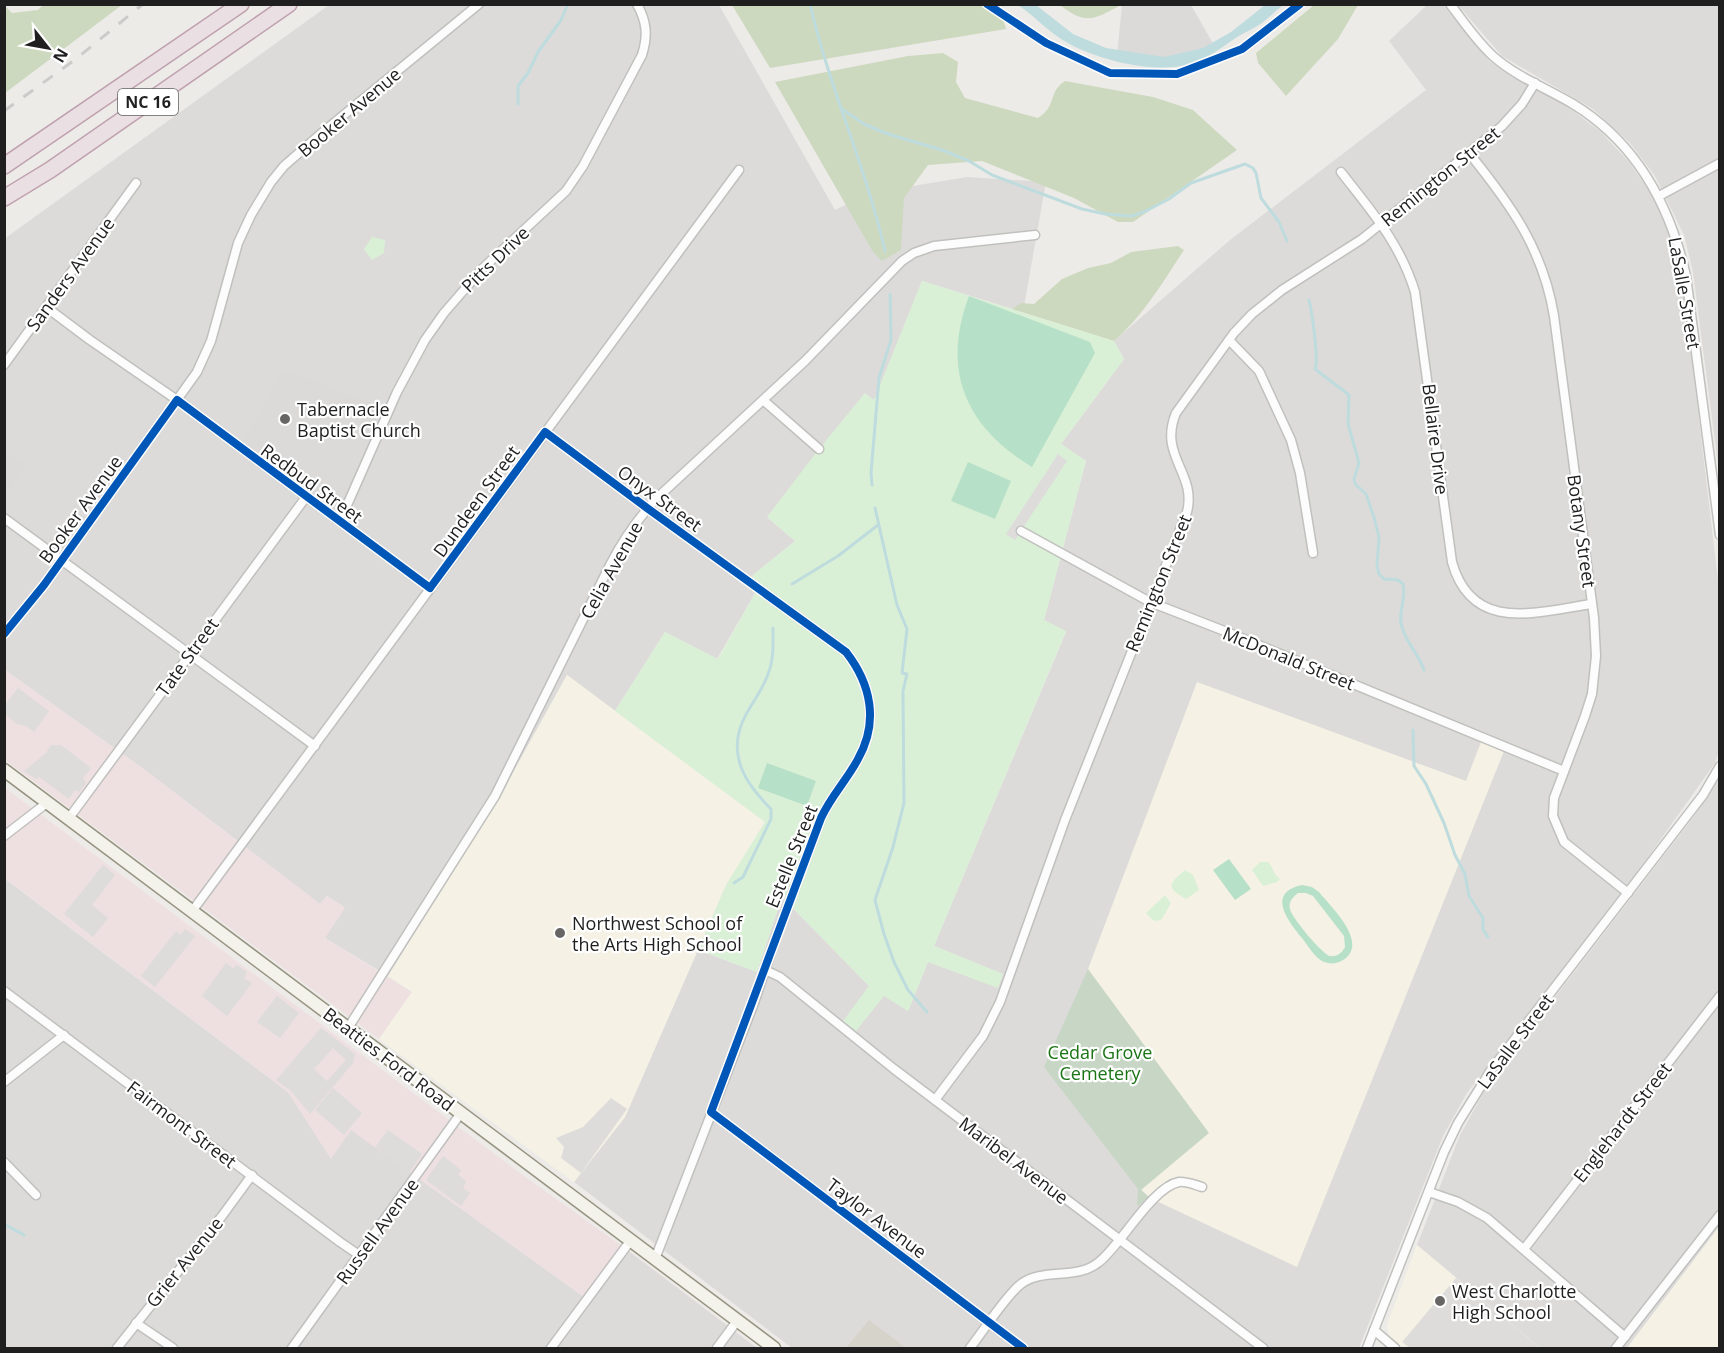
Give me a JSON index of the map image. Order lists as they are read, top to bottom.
{
  "streets": {
    "highway": ["NC 16"],
    "main road": ["Beatties Ford Road"],
    "street": [
      "Booker Avenue",
      "Remington Street",
      "Pitts Drive",
      "Sanders Avenue",
      "LaSalle Street",
      "Bellaire Drive",
      "Redbud Street",
      "Onyx Street",
      "Dundeen Street",
      "Botany Street",
      "Celia Avenue",
      "Tate Street",
      "McDonald Street",
      "Estelle Street",
      "Englehardt Street",
      "Fairmont Street",
      "Maribel Avenue",
      "Taylor Avenue",
      "Russell Avenue",
      "Grier Avenue"
    ]
  },
  "crossings": [
    ["Booker Avenue", "Redbud Street"],
    ["Remington Street", "LaSalle Street"],
    ["Remington Street", "Bellaire Drive"],
    ["Remington Street", "Botany Street"],
    ["Remington Street", "McDonald Street"],
    ["Remington Street", "Maribel Avenue"],
    ["Pitts Drive", "Redbud Street"],
    ["Sanders Avenue", "Redbud Street"],
    ["LaSalle Street", "Botany Street"],
    ["Bellaire Drive", "Botany Street"],
    ["Redbud Street", "Dundeen Street"],
    ["Redbud Street", "Tate Street"],
    ["Onyx Street", "Dundeen Street"],
    ["Onyx Street", "Celia Avenue"],
    ["Onyx Street", "Estelle Street"],
    ["Dundeen Street", "Beatties Ford Road"],
    ["Botany Street", "McDonald Street"],
    ["Celia Avenue", "Beatties Ford Road"],
    ["Tate Street", "Beatties Ford Road"],
    ["Estelle Street", "Beatties Ford Road"],
    ["Estelle Street", "Maribel Avenue"],
    ["Estelle Street", "Taylor Avenue"],
    ["Beatties Ford Road", "Russell Avenue"],
    ["Fairmont Street", "Russell Avenue"],
    ["Fairmont Street", "Grier Avenue"]
  ],
  "parks": ["Cedar Grove Cemetery"],
  "places": ["Tabernacle Baptist Church", "Northwest School of the Arts High School", "West Charlotte High School"],
  "north": "bottom right"
}
